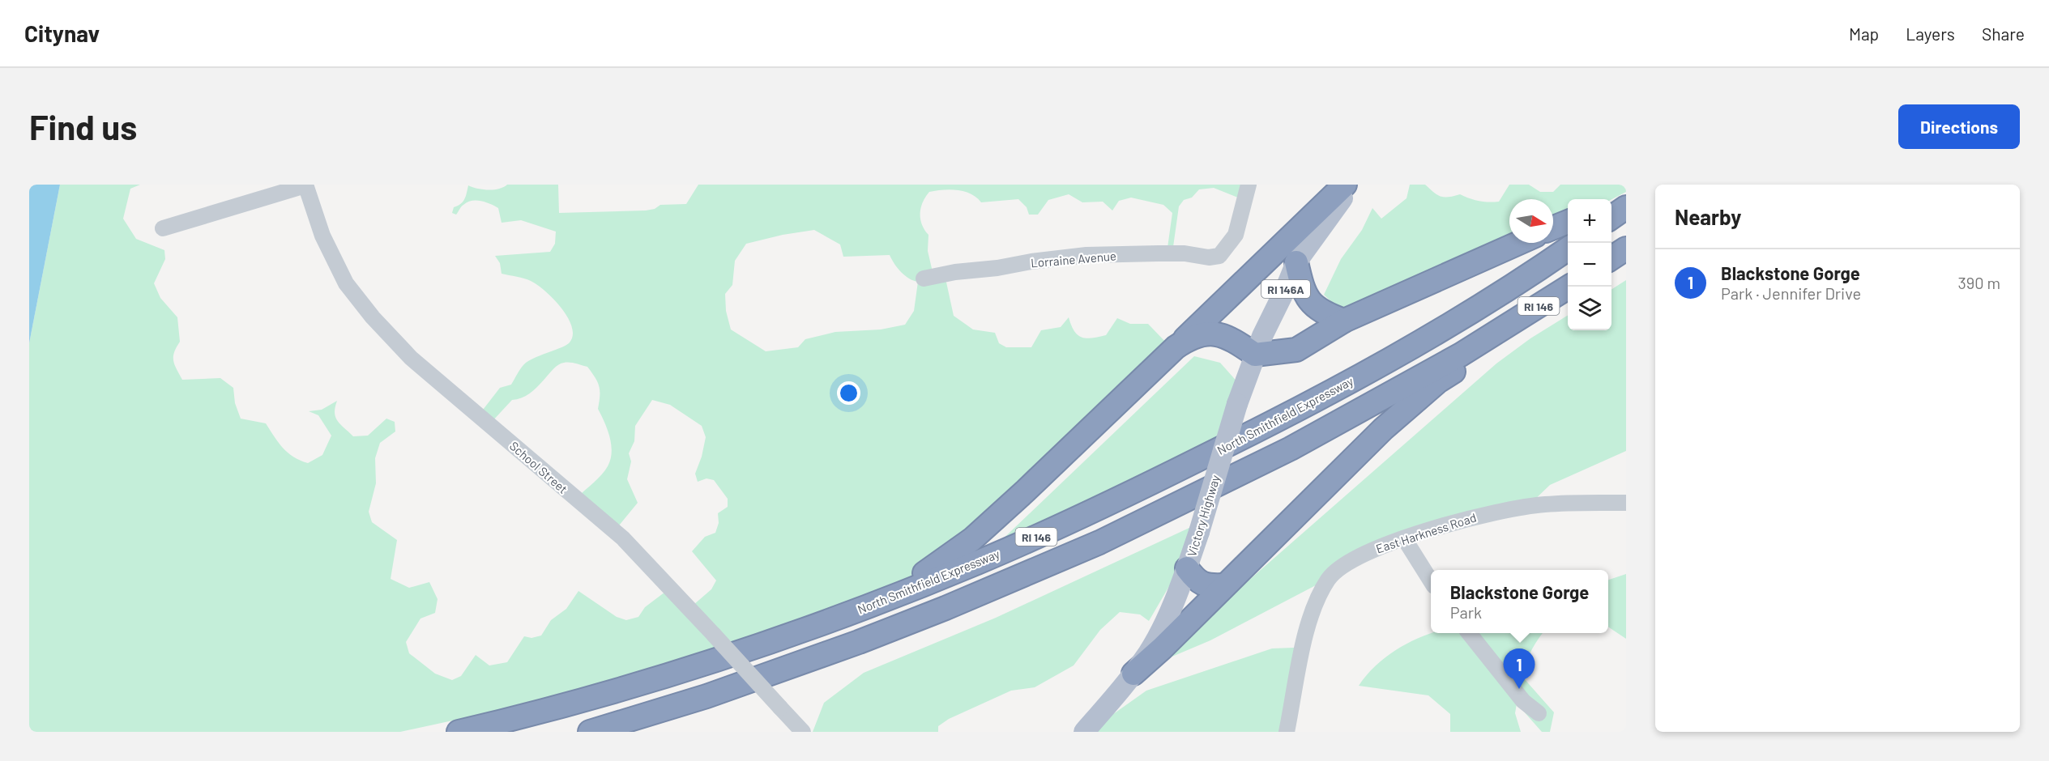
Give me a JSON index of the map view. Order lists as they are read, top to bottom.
{
  "streets": {
    "highway": ["RI 146", "North Smithfield Expressway"],
    "main road": ["RI 146A", "Victory Highway"],
    "street": ["Lorraine Avenue", "School Street", "East Harkness Road"]
  },
  "north": "right",
  "page": {
    "header": "Citynav",
    "nav": ["Map", "Layers", "Share"],
    "buttons": "Directions",
    "title": "Find us",
    "heading": "Nearby",
    "map_buttons": ["+", "−"],
    "list": [
      {
        "mark": "1",
        "name": "Blackstone Gorge",
        "note": "Park · Jennifer Drive",
        "value": "390 m"
      }
    ],
    "popup": ["Blackstone Gorge", "Park"],
    "pins": "1"
  }
}
